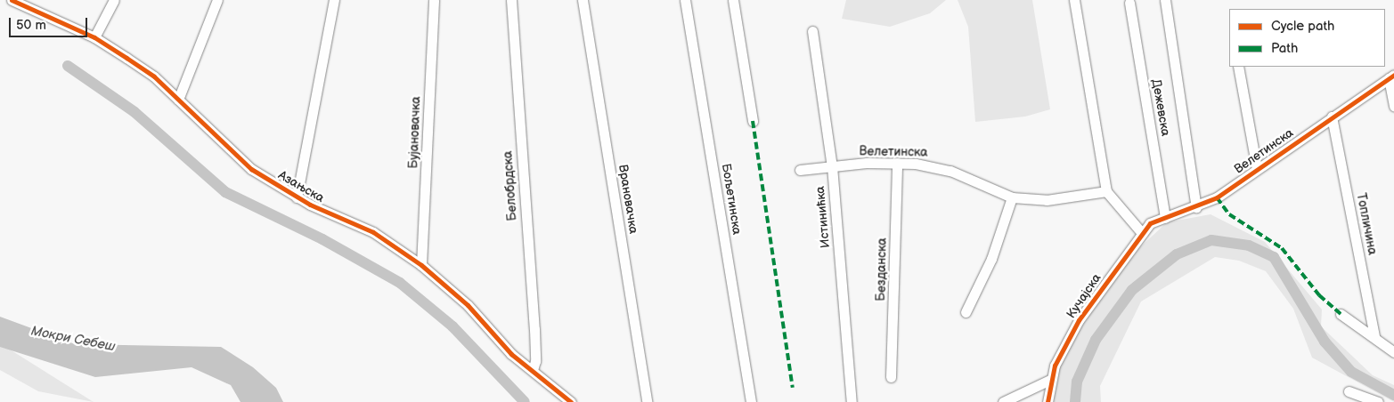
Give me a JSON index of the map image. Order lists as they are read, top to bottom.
{
  "streets": {
    "street": [
      "Дежевска",
      "Бујановачка",
      "Велетинска",
      "Белобрдска",
      "Азањска",
      "Врановачка",
      "Бољетинска",
      "Истинићка",
      "Топличина",
      "Безданска",
      "Кучајска"
    ]
  },
  "crossings": [
    ["Дежевска", "Велетинска"],
    ["Бујановачка", "Азањска"],
    ["Велетинска", "Истинићка"],
    ["Велетинска", "Топличина"],
    ["Велетинска", "Безданска"],
    ["Велетинска", "Кучајска"],
    ["Белобрдска", "Азањска"]
  ],
  "water": ["Мокри Себеш"],
  "legend": ["Cycle path", "Path"],
  "scale_bar": "50 m"
}
